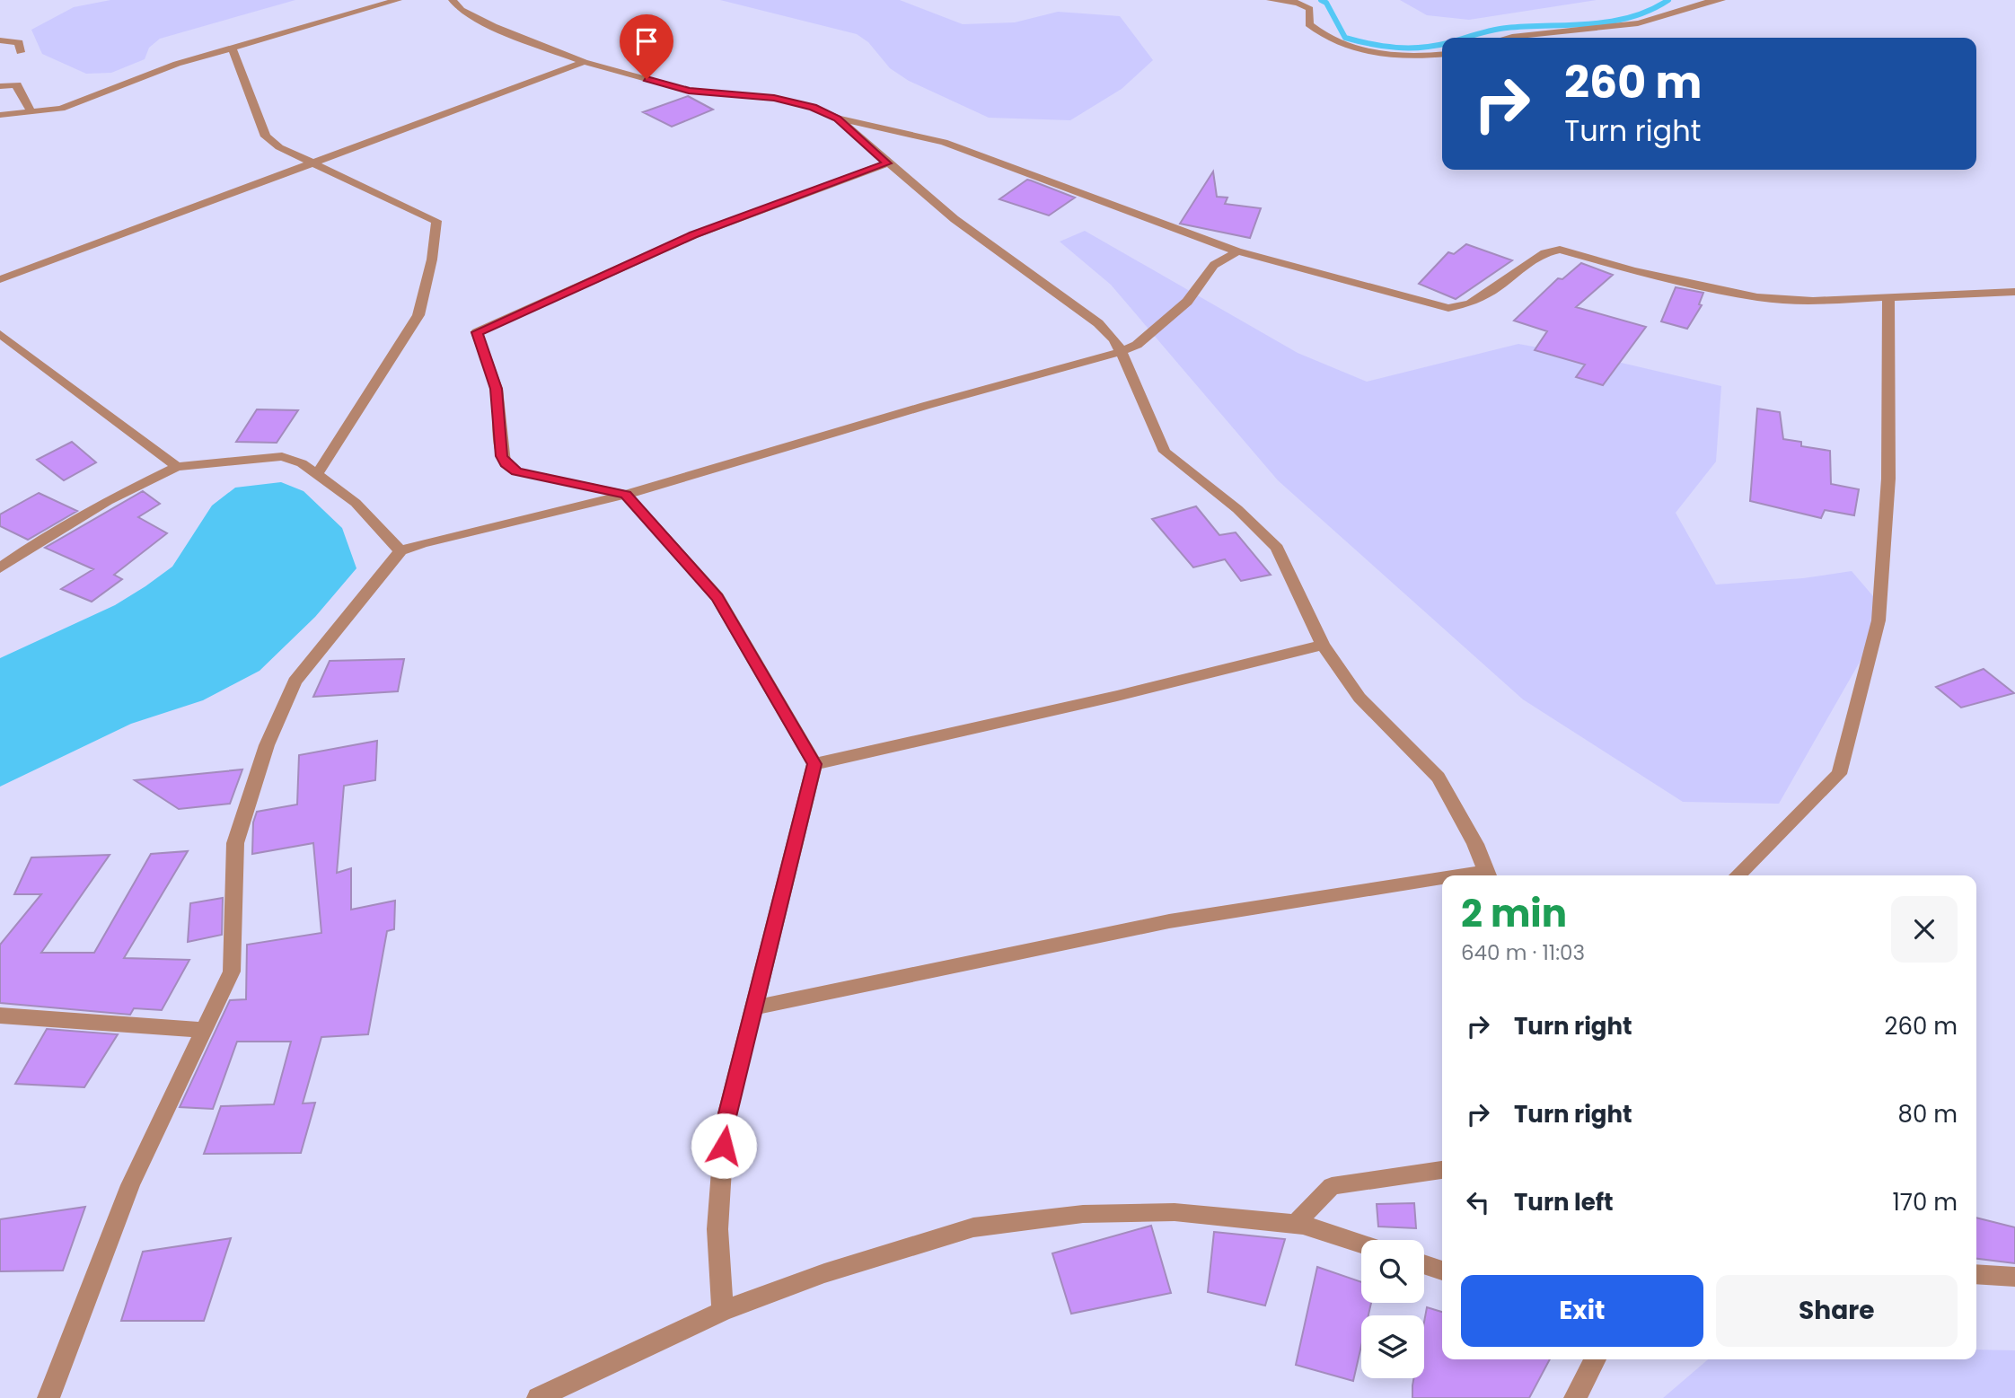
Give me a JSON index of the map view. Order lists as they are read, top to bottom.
{
  "page": {
    "turn": ["260 m", "Turn right"],
    "heading": ["2 min", "640 m · 11:03"],
    "list": [
      {
        "name": "Turn right",
        "value": "260 m"
      },
      {
        "name": "Turn right",
        "value": "80 m"
      },
      {
        "name": "Turn left",
        "value": "170 m"
      }
    ],
    "buttons": ["Exit", "Share"]
  }
}
